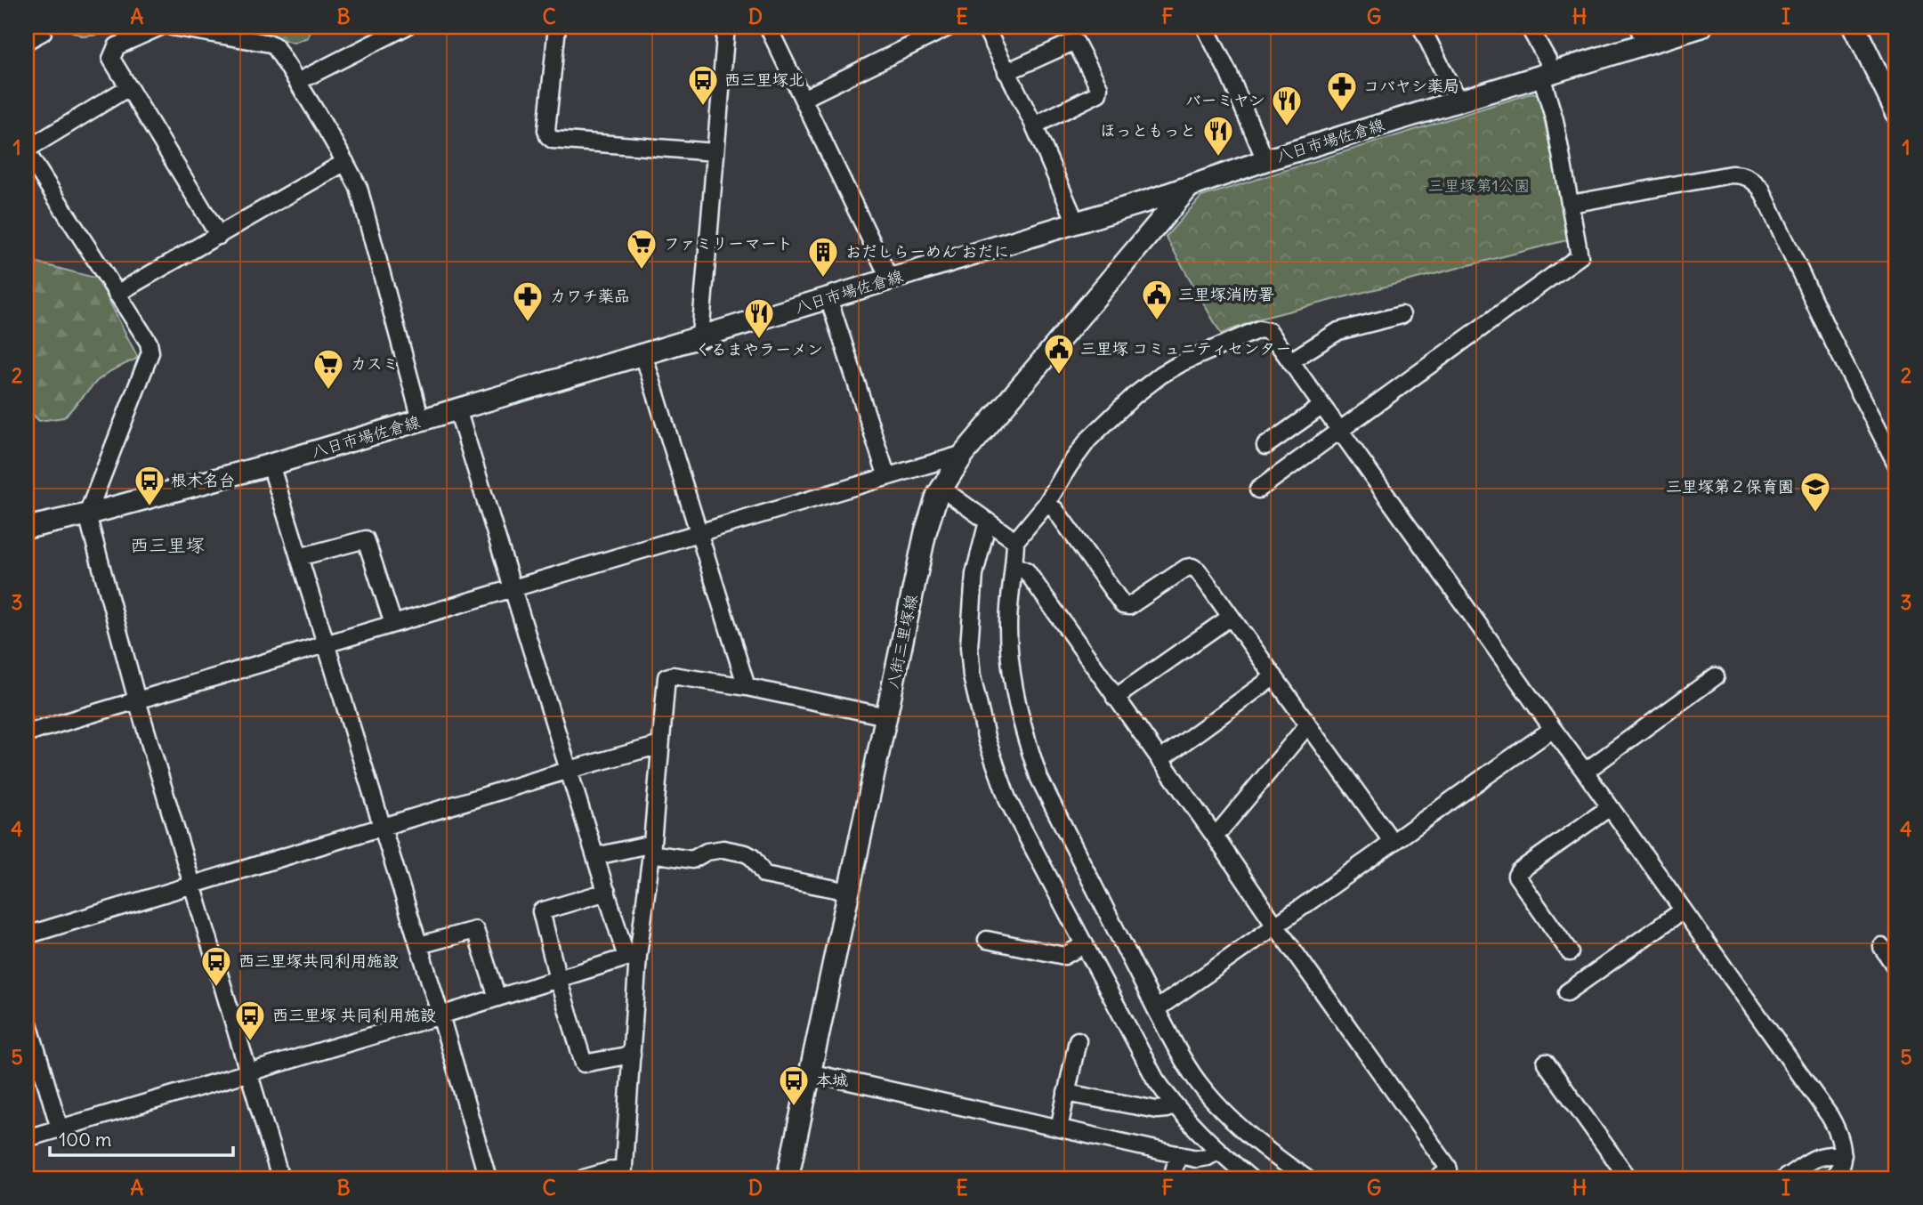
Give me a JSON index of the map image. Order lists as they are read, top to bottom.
{
  "streets": {
    "main road": ["八日市場佐倉線", "八街三里塚線"]
  },
  "crossings": [
    ["八日市場佐倉線", "八街三里塚線"]
  ],
  "districts": ["西三里塚"],
  "parks": ["三里塚第1公園"],
  "places": {
    "bus stop": [
      "西三里塚北",
      "根木名台",
      "西三里塚共同利用施設",
      "西三里塚 共同利用施設",
      "本城"
    ],
    "pharmacy": ["コバヤシ薬局", "カワチ薬品"],
    "restaurant": ["バーミヤン", "ほっともっと", "くるまやラーメン"],
    "supermarket": ["ファミリーマート", "カスミ"],
    "building": ["おだしらーめん おだに"],
    "public building": ["三里塚消防署", "三里塚 コミュニティセンター"],
    "school or university": ["三里塚第２保育園"]
  },
  "scale_bar": "100 m",
  "grid": {
    "columns": [
      "A",
      "B",
      "C",
      "D",
      "E",
      "F",
      "G",
      "H",
      "I"
    ],
    "rows": [
      "1",
      "2",
      "3",
      "4",
      "5"
    ]
  }
}
